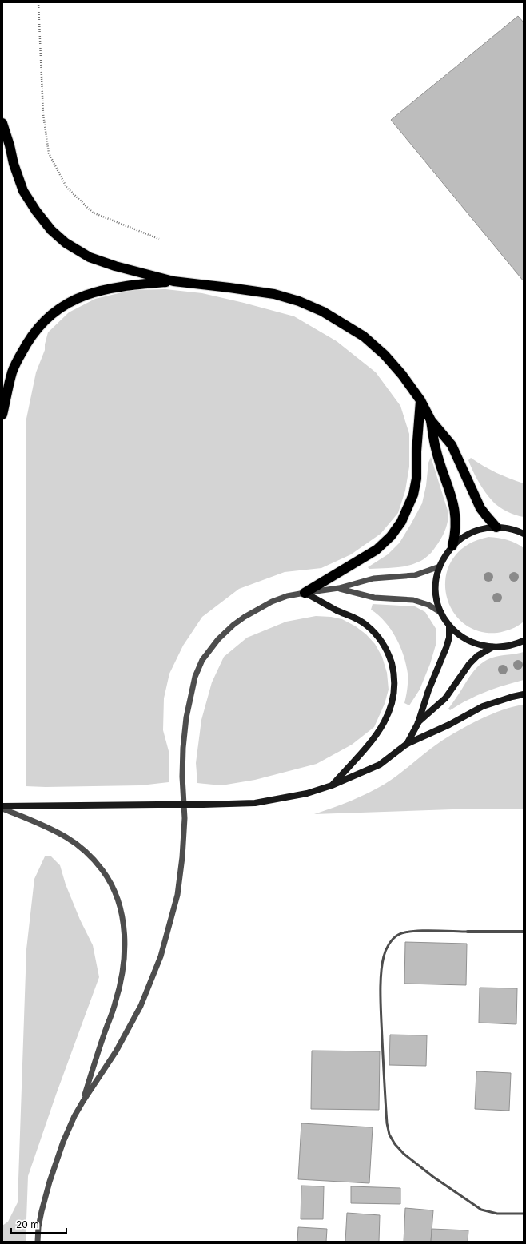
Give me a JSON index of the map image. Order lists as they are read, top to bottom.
{
  "scale_bar": "20 m"
}
